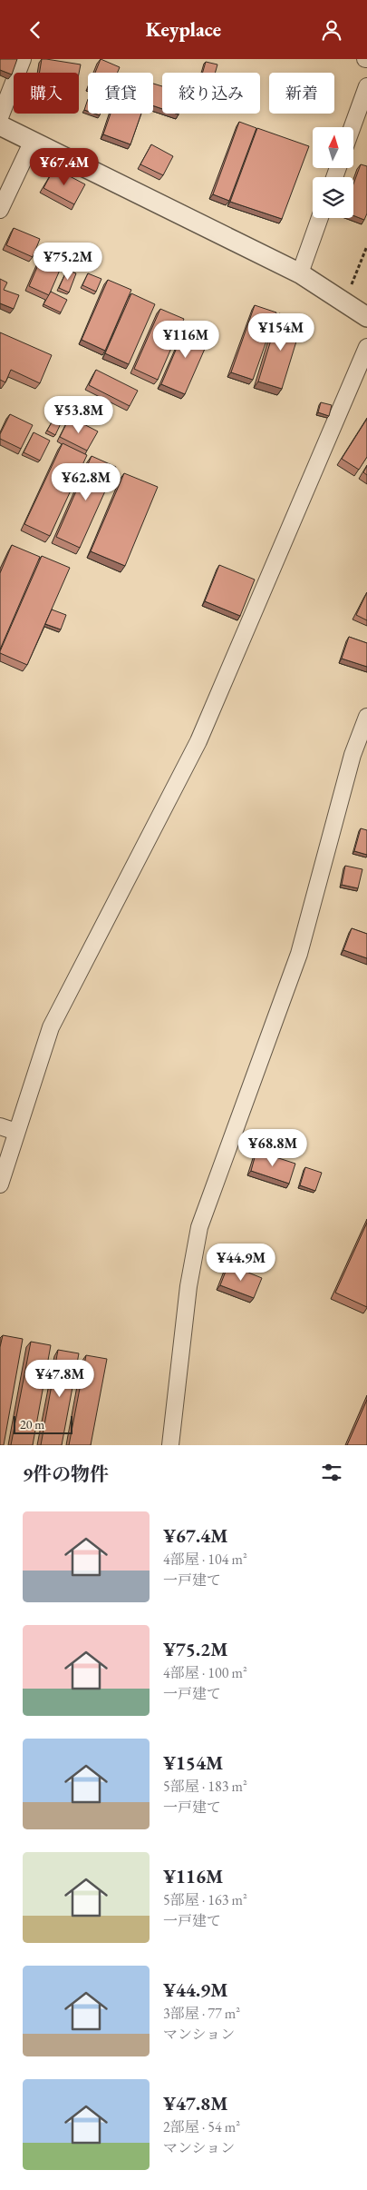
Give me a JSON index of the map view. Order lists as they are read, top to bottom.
{
  "scale_bar": "20 m",
  "north": "top",
  "page": {
    "header": "Keyplace",
    "chip": [
      "購入",
      "賃貸",
      "絞り込み",
      "新着"
    ],
    "price": [
      "¥67.4M",
      "¥75.2M",
      "¥154M",
      "¥116M",
      "¥53.8M",
      "¥62.8M",
      "¥68.8M",
      "¥44.9M",
      "¥47.8M"
    ],
    "scale": "20 m",
    "heading": "9件の物件",
    "list": [
      {
        "name": "¥67.4M",
        "note": "4部屋 · 104 m² · 一戸建て"
      },
      {
        "name": "¥75.2M",
        "note": "4部屋 · 100 m² · 一戸建て"
      },
      {
        "name": "¥154M",
        "note": "5部屋 · 183 m² · 一戸建て"
      },
      {
        "name": "¥116M",
        "note": "5部屋 · 163 m² · 一戸建て"
      },
      {
        "name": "¥44.9M",
        "note": "3部屋 · 77 m² · マンション"
      },
      {
        "name": "¥47.8M",
        "note": "2部屋 · 54 m² · マンション"
      }
    ]
  }
}
